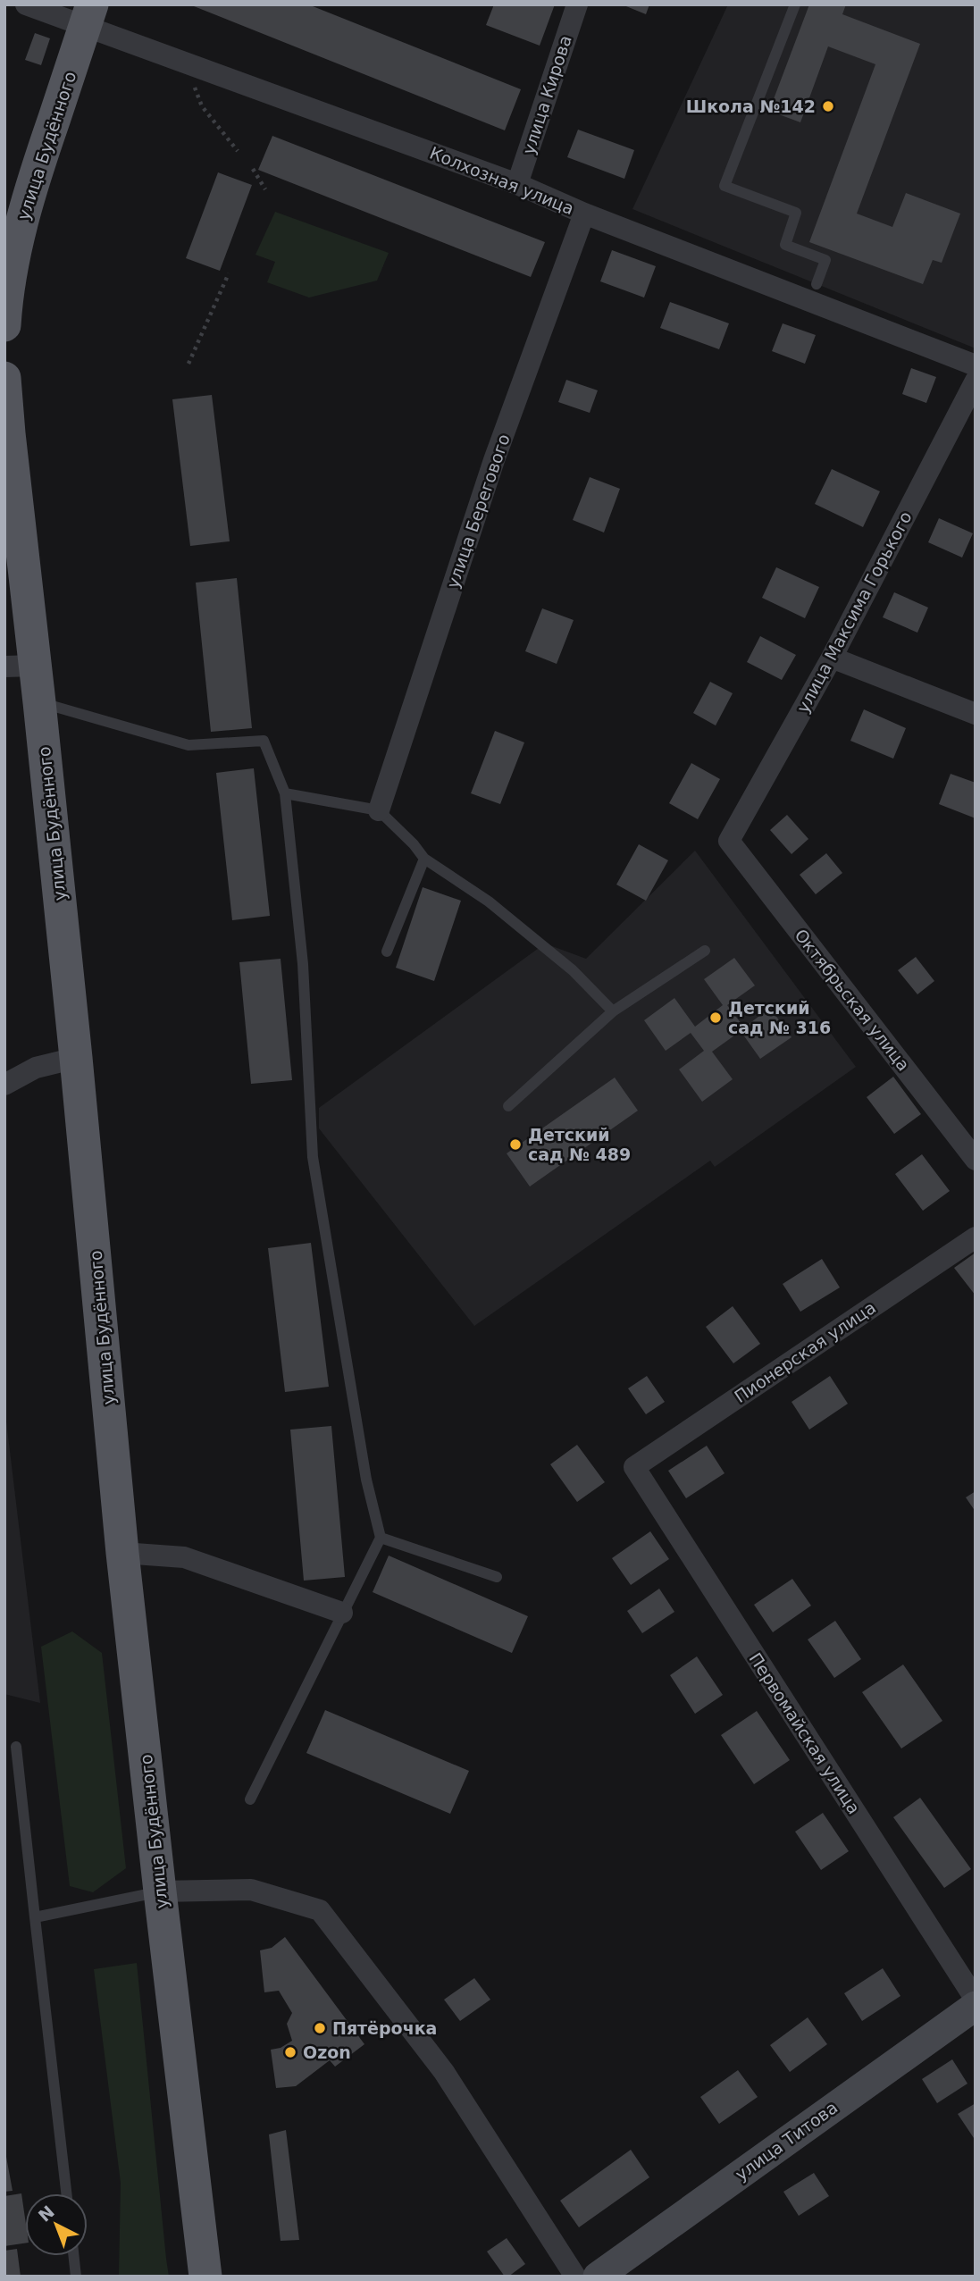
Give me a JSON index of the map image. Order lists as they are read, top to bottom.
{
  "streets": {
    "main road": ["улица Будённого"],
    "street": [
      "улица Кирова",
      "Колхозная улица",
      "улица Берегового",
      "улица Максима Горького",
      "Октябрьская улица",
      "Пионерская улица",
      "Первомайская улица",
      "улица Титова"
    ]
  },
  "crossings": [
    ["улица Кирова", "Колхозная улица"],
    ["улица Будённого", "Колхозная улица"],
    ["Колхозная улица", "улица Берегового"],
    ["улица Максима Горького", "Октябрьская улица"],
    ["Пионерская улица", "Первомайская улица"]
  ],
  "places": [
    "Школа №142",
    "Детский сад № 316",
    "Детский сад № 489",
    "Пятёрочка",
    "Ozon"
  ],
  "north": "top left"
}
